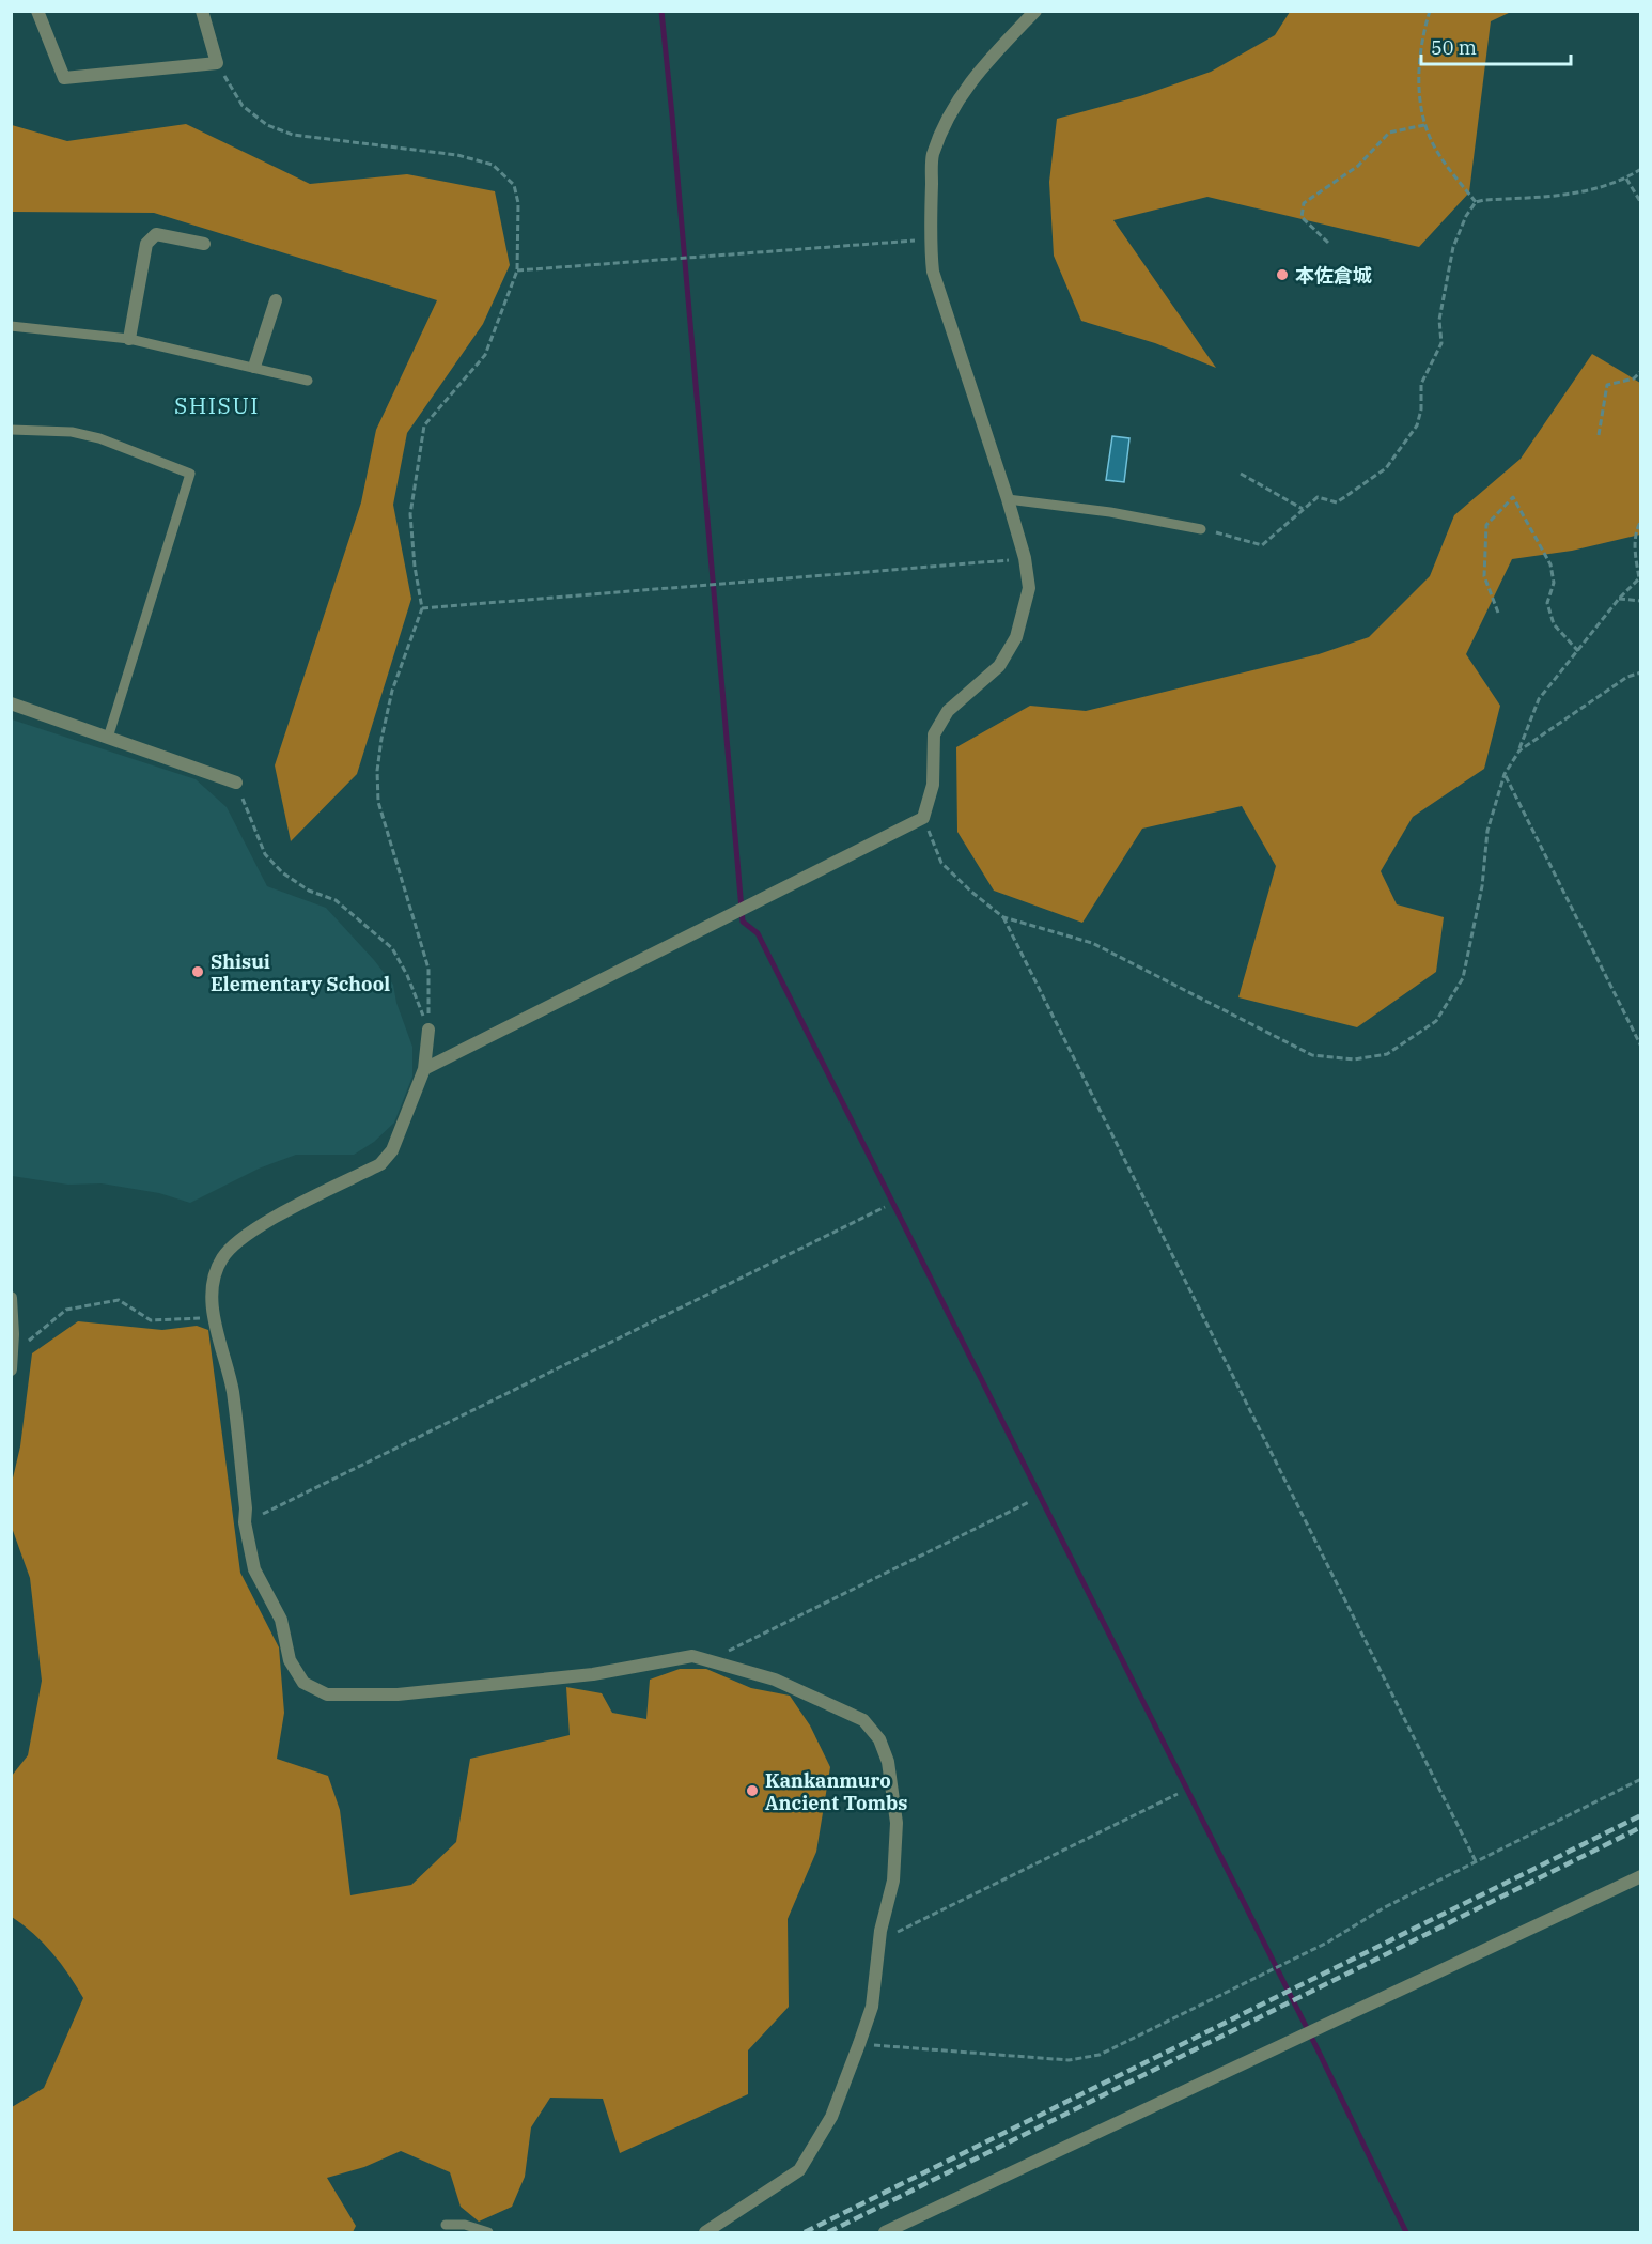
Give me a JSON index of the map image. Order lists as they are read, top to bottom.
{
  "districts": ["SHISUI"],
  "places": ["本佐倉城", "Shisui Elementary School", "Kankanmuro Ancient Tombs"],
  "scale_bar": "50 m"
}
